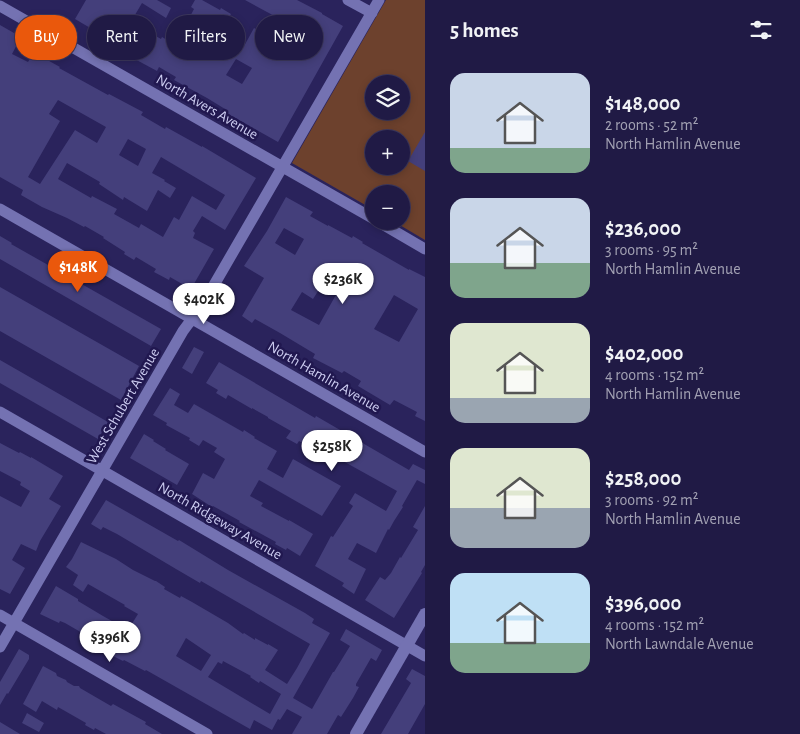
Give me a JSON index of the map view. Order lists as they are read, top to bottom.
{
  "streets": {
    "street": [
      "North Avers Avenue",
      "North Hamlin Avenue",
      "West Schubert Avenue",
      "North Ridgeway Avenue"
    ]
  },
  "crossings": [
    ["North Avers Avenue", "West Schubert Avenue"],
    ["North Hamlin Avenue", "West Schubert Avenue"],
    ["West Schubert Avenue", "North Ridgeway Avenue"]
  ],
  "page": {
    "heading": "5 homes",
    "chip": [
      "Buy",
      "Rent",
      "Filters",
      "New"
    ],
    "list": [
      {
        "name": "$148,000",
        "note": "2 rooms · 52 m² · North Hamlin Avenue"
      },
      {
        "name": "$236,000",
        "note": "3 rooms · 95 m² · North Hamlin Avenue"
      },
      {
        "name": "$402,000",
        "note": "4 rooms · 152 m² · North Hamlin Avenue"
      },
      {
        "name": "$258,000",
        "note": "3 rooms · 92 m² · North Hamlin Avenue"
      },
      {
        "name": "$396,000",
        "note": "4 rooms · 152 m² · North Lawndale Avenue"
      }
    ],
    "map_buttons": ["+", "−"],
    "price": [
      "$148K",
      "$236K",
      "$402K",
      "$258K",
      "$396K"
    ]
  }
}
